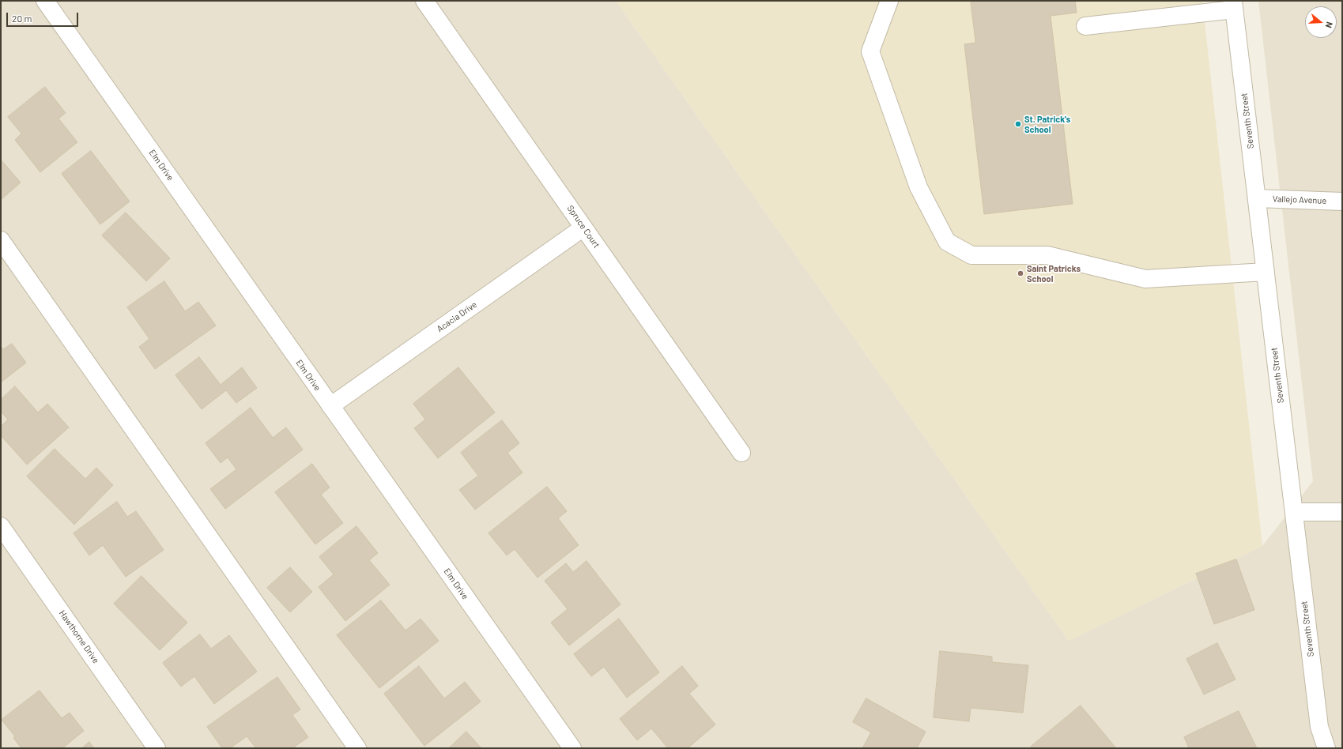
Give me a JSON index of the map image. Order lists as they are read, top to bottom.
{
  "streets": {
    "street": [
      "Seventh Street",
      "Elm Drive",
      "Vallejo Avenue",
      "Spruce Court",
      "Acacia Drive",
      "Hawthorne Drive"
    ]
  },
  "crossings": [
    ["Seventh Street", "Vallejo Avenue"],
    ["Elm Drive", "Acacia Drive"],
    ["Spruce Court", "Acacia Drive"]
  ],
  "places": ["St. Patrick's School", "Saint Patricks School"],
  "scale_bar": "20 m",
  "north": "right"
}
